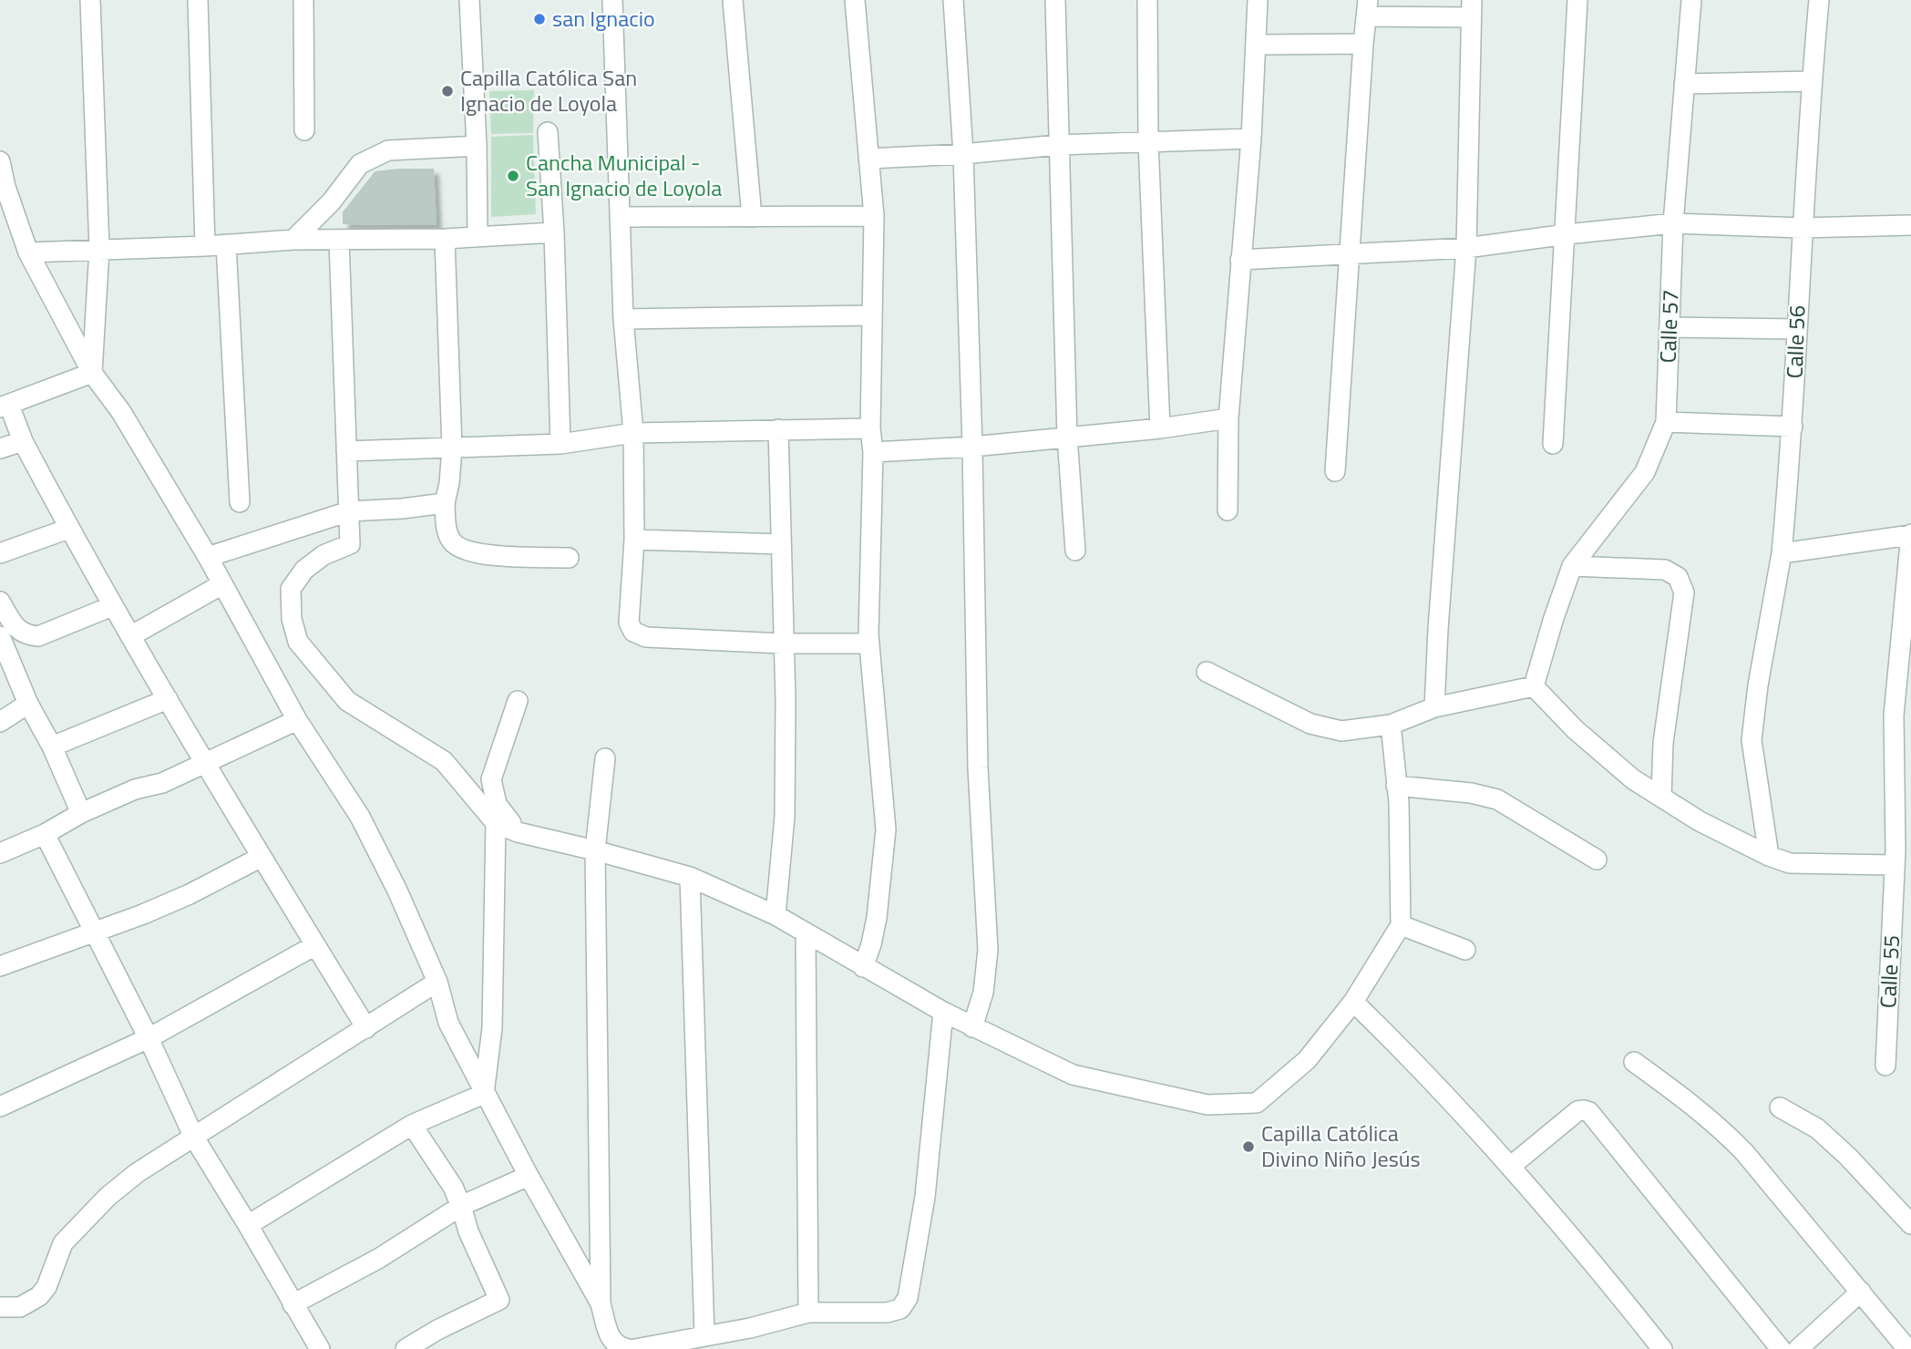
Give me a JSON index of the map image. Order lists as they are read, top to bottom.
{
  "streets": {
    "street": ["Calle 57", "Calle 56", "Calle 55"]
  },
  "places": [
    "san Ignacio",
    "Capilla Católica San Ignacio de Loyola",
    "Cancha Municipal - San Ignacio de Loyola",
    "Capilla Católica Divino Niño Jesús"
  ]
}
